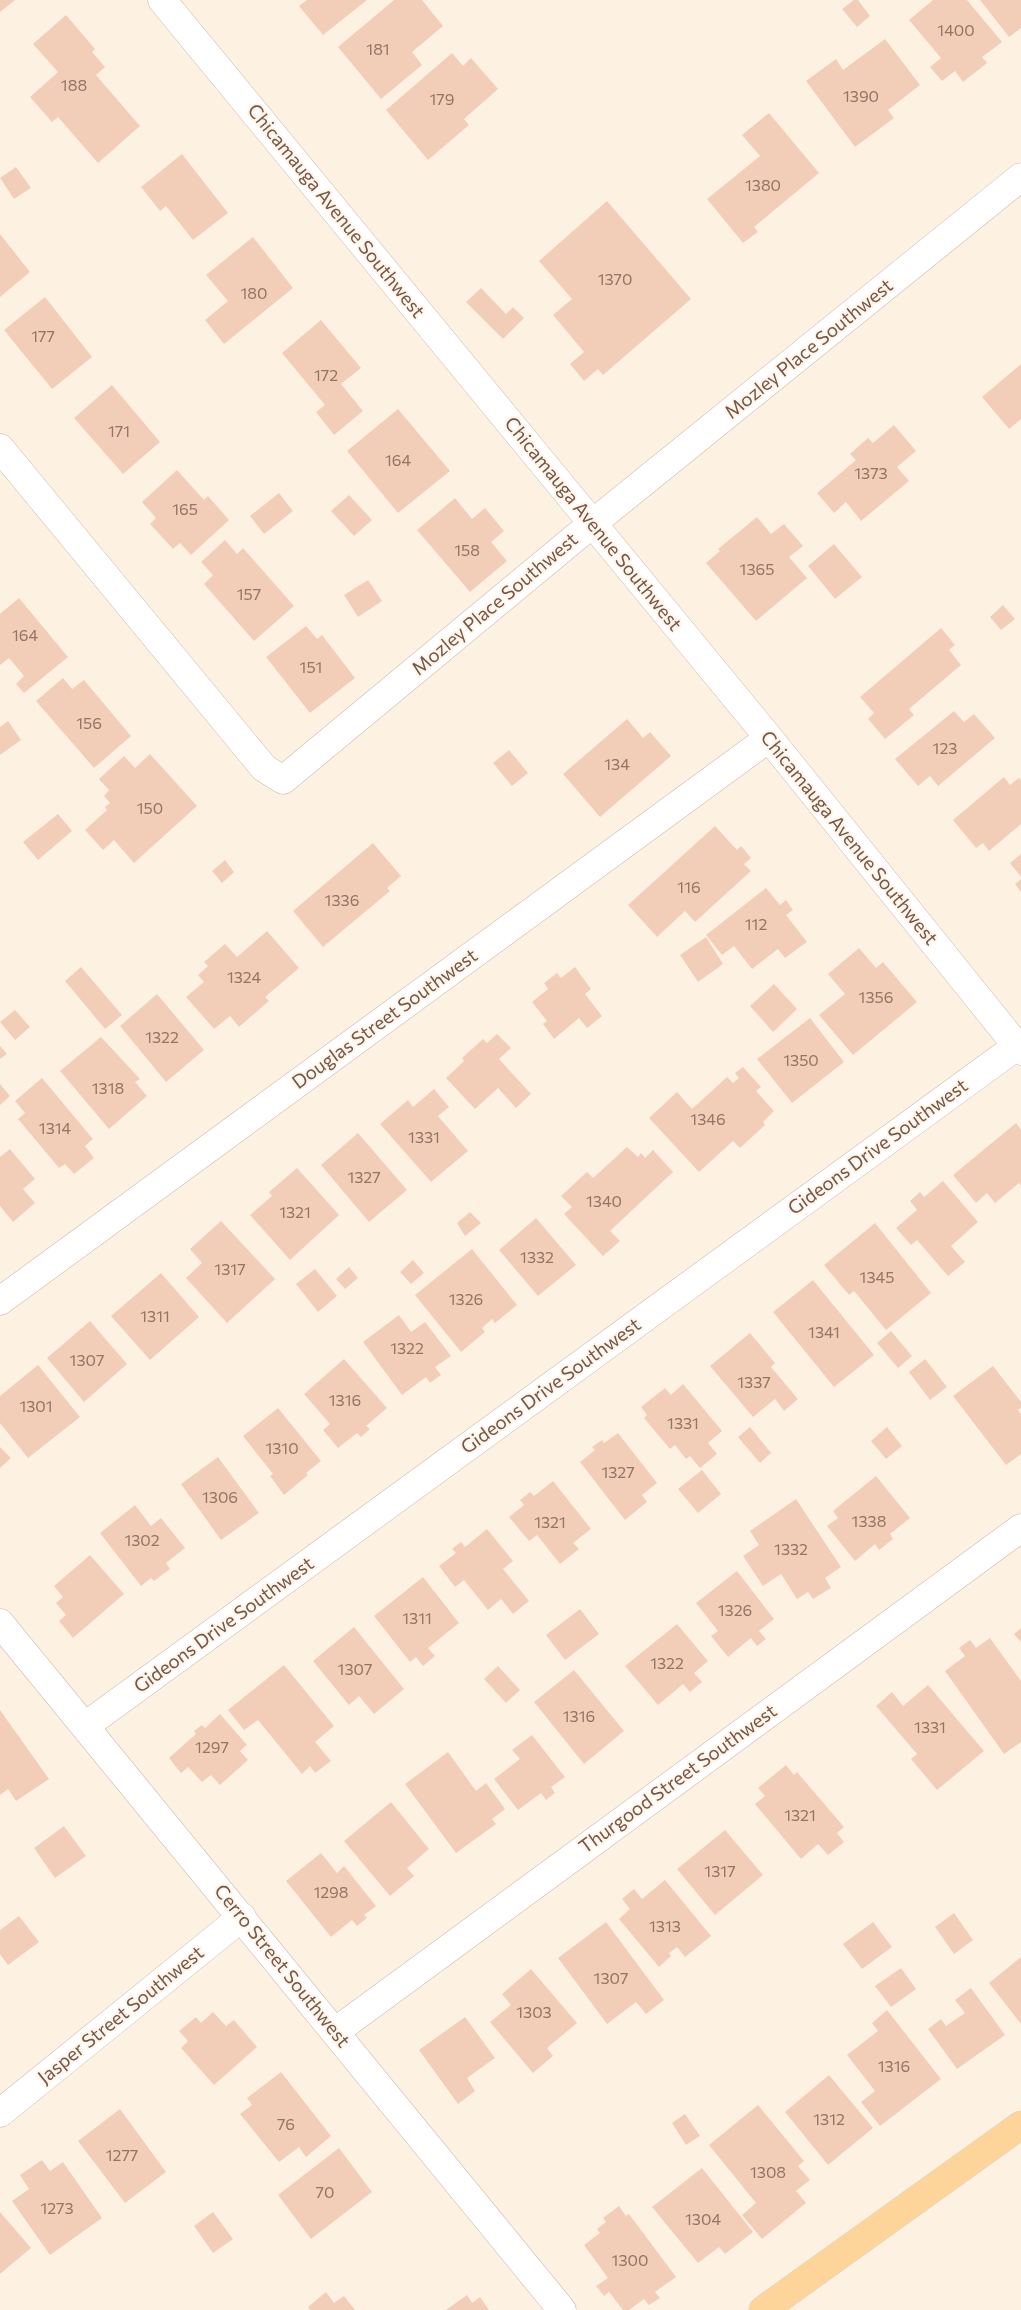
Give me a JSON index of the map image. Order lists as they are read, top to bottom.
{
  "streets": {
    "street": [
      "Chicamauga Avenue Southwest",
      "Mozley Place Southwest",
      "Douglas Street Southwest",
      "Gideons Drive Southwest",
      "Thurgood Street Southwest",
      "Cerro Street Southwest",
      "Jasper Street Southwest"
    ]
  },
  "crossings": [
    ["Chicamauga Avenue Southwest", "Mozley Place Southwest"],
    ["Chicamauga Avenue Southwest", "Douglas Street Southwest"],
    ["Chicamauga Avenue Southwest", "Gideons Drive Southwest"],
    ["Gideons Drive Southwest", "Cerro Street Southwest"],
    ["Thurgood Street Southwest", "Cerro Street Southwest"],
    ["Cerro Street Southwest", "Jasper Street Southwest"]
  ],
  "house_numbers": [
    "1400",
    "181",
    "188",
    "1390",
    "179",
    "1380",
    "1370",
    "180",
    "177",
    "172",
    "171",
    "164",
    "1373",
    "165",
    "158",
    "1365",
    "157",
    "164",
    "151",
    "156",
    "123",
    "134",
    "150",
    "116",
    "1336",
    "112",
    "1324",
    "1356",
    "1322",
    "1350",
    "1318",
    "1346",
    "1314",
    "1331",
    "1327",
    "1340",
    "1321",
    "1332",
    "1317",
    "1345",
    "1326",
    "1311",
    "1341",
    "1322",
    "1307",
    "1337",
    "1316",
    "1301",
    "1331",
    "1310",
    "1327",
    "1306",
    "1338",
    "1321",
    "1302",
    "1332",
    "1326",
    "1311",
    "1322",
    "1307",
    "1316",
    "1331",
    "1297",
    "1321",
    "1317",
    "1298",
    "1313",
    "1307",
    "1303",
    "1316",
    "1312",
    "76",
    "1277",
    "1308",
    "70",
    "1273",
    "1304",
    "1300"
  ]
}
